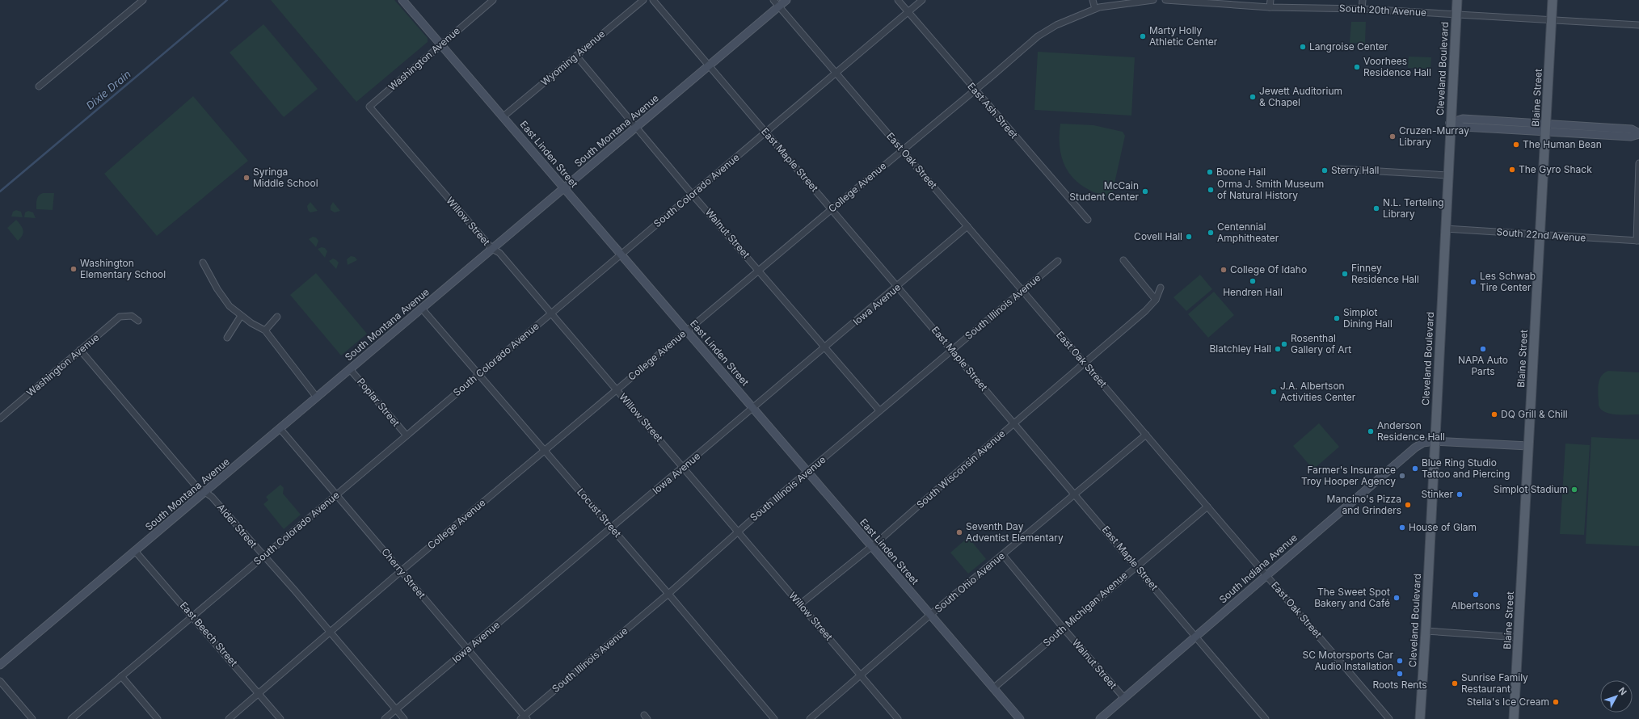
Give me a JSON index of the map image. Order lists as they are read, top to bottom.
{
  "streets": {
    "main road": [
      "Cleveland Boulevard",
      "Blaine Street",
      "South Montana Avenue",
      "East Linden Street",
      "South Indiana Avenue"
    ],
    "street": [
      "South 20th Avenue",
      "Wyoming Avenue",
      "Washington Avenue",
      "East Ash Street",
      "East Maple Street",
      "East Oak Street",
      "College Avenue",
      "South Colorado Avenue",
      "Willow Street",
      "Walnut Street",
      "South 22nd Avenue",
      "Iowa Avenue",
      "South Illinois Avenue",
      "Poplar Street",
      "South Wisconsin Avenue",
      "Locust Street",
      "Alder Street",
      "Cherry Street",
      "South Ohio Avenue",
      "South Michigan Avenue",
      "East Beech Street"
    ]
  },
  "crossings": [
    ["South 20th Avenue", "Cleveland Boulevard"],
    ["South 20th Avenue", "Blaine Street"],
    ["Wyoming Avenue", "East Linden Street"],
    ["Wyoming Avenue", "Walnut Street"],
    ["Washington Avenue", "East Linden Street"],
    ["Washington Avenue", "Willow Street"],
    ["Washington Avenue", "Alder Street"],
    ["Cleveland Boulevard", "South 22nd Avenue"],
    ["Cleveland Boulevard", "South Indiana Avenue"],
    ["Blaine Street", "South 22nd Avenue"],
    ["Blaine Street", "South Indiana Avenue"],
    ["East Ash Street", "College Avenue"],
    ["East Ash Street", "South Colorado Avenue"],
    ["South Montana Avenue", "East Linden Street"],
    ["South Montana Avenue", "East Maple Street"],
    ["South Montana Avenue", "East Oak Street"],
    ["South Montana Avenue", "Willow Street"],
    ["South Montana Avenue", "Walnut Street"],
    ["South Montana Avenue", "Poplar Street"],
    ["South Montana Avenue", "Locust Street"],
    ["South Montana Avenue", "Alder Street"],
    ["South Montana Avenue", "Cherry Street"],
    ["South Montana Avenue", "East Beech Street"],
    ["East Linden Street", "College Avenue"],
    ["East Linden Street", "South Colorado Avenue"],
    ["East Linden Street", "Iowa Avenue"],
    ["East Linden Street", "South Illinois Avenue"],
    ["East Linden Street", "South Wisconsin Avenue"],
    ["East Linden Street", "South Ohio Avenue"],
    ["East Linden Street", "South Michigan Avenue"],
    ["East Maple Street", "College Avenue"],
    ["East Maple Street", "South Colorado Avenue"],
    ["East Maple Street", "Iowa Avenue"],
    ["East Maple Street", "South Illinois Avenue"],
    ["East Maple Street", "South Wisconsin Avenue"],
    ["East Maple Street", "South Indiana Avenue"],
    ["East Maple Street", "South Ohio Avenue"],
    ["East Maple Street", "South Michigan Avenue"],
    ["East Oak Street", "College Avenue"],
    ["East Oak Street", "South Colorado Avenue"],
    ["East Oak Street", "Iowa Avenue"],
    ["East Oak Street", "South Illinois Avenue"],
    ["East Oak Street", "South Wisconsin Avenue"],
    ["East Oak Street", "South Indiana Avenue"],
    ["East Oak Street", "South Ohio Avenue"],
    ["East Oak Street", "South Michigan Avenue"],
    ["College Avenue", "Willow Street"],
    ["College Avenue", "Walnut Street"],
    ["College Avenue", "Locust Street"],
    ["College Avenue", "Alder Street"],
    ["College Avenue", "Cherry Street"],
    ["College Avenue", "East Beech Street"],
    ["South Colorado Avenue", "Willow Street"],
    ["South Colorado Avenue", "Walnut Street"],
    ["South Colorado Avenue", "Poplar Street"],
    ["South Colorado Avenue", "Locust Street"],
    ["South Colorado Avenue", "Alder Street"],
    ["South Colorado Avenue", "Cherry Street"],
    ["South Colorado Avenue", "East Beech Street"],
    ["Willow Street", "Iowa Avenue"],
    ["Willow Street", "South Illinois Avenue"],
    ["Willow Street", "South Wisconsin Avenue"],
    ["Willow Street", "South Ohio Avenue"],
    ["Walnut Street", "Iowa Avenue"],
    ["Walnut Street", "South Illinois Avenue"],
    ["Walnut Street", "South Indiana Avenue"],
    ["Walnut Street", "South Ohio Avenue"],
    ["Walnut Street", "South Michigan Avenue"],
    ["Iowa Avenue", "Locust Street"],
    ["Iowa Avenue", "Alder Street"],
    ["Iowa Avenue", "Cherry Street"],
    ["South Illinois Avenue", "Locust Street"],
    ["South Illinois Avenue", "Cherry Street"]
  ],
  "water": ["Dixie Drain"],
  "places": [
    "Marty Holly Athletic Center",
    "Langroise Center",
    "Voorhees Residence Hall",
    "Jewett Auditorium & Chapel",
    "Cruzen-Murray Library",
    "The Human Bean",
    "The Gyro Shack",
    "Sterry Hall",
    "Boone Hall",
    "Syringa Middle School",
    "Orma J. Smith Museum of Natural History",
    "McCain Student Center",
    "N.L. Terteling Library",
    "Centennial Amphitheater",
    "Covell Hall",
    "Washington Elementary School",
    "College Of Idaho",
    "Finney Residence Hall",
    "Hendren Hall",
    "Les Schwab Tire Center",
    "Simplot Dining Hall",
    "Rosenthal Gallery of Art",
    "Blatchley Hall",
    "NAPA Auto Parts",
    "J.A. Albertson Activities Center",
    "DQ Grill & Chill",
    "Anderson Residence Hall",
    "Blue Ring Studio Tattoo and Piercing",
    "Farmer's Insurance Troy Hooper Agency",
    "Simplot Stadium",
    "Stinker",
    "Mancino's Pizza and Grinders",
    "House of Glam",
    "Seventh Day Adventist Elementary",
    "Albertsons",
    "The Sweet Spot Bakery and Café",
    "SC Motorsports Car Audio Installation",
    "Roots Rents",
    "Sunrise Family Restaurant",
    "Stella's Ice Cream"
  ],
  "north": "top right"
}
